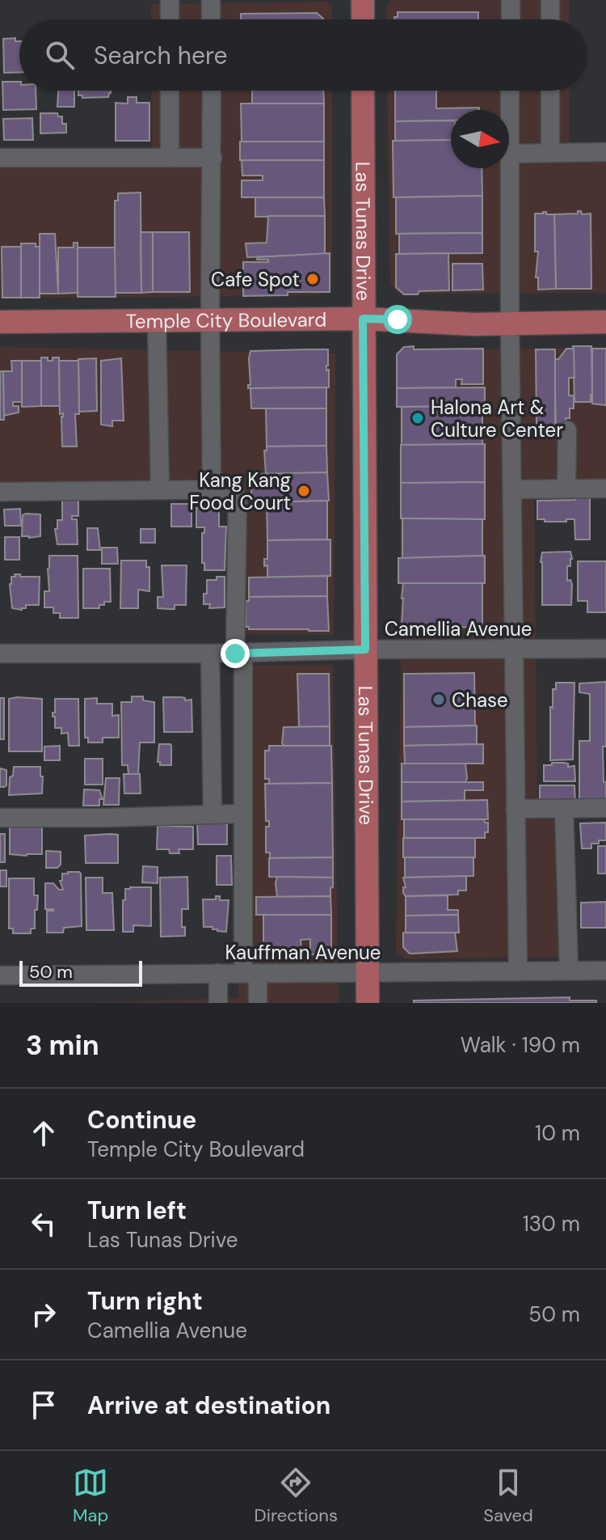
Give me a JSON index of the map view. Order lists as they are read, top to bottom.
{
  "streets": {
    "main road": ["Las Tunas Drive", "Temple City Boulevard"],
    "street": ["Camellia Avenue", "Kauffman Avenue"]
  },
  "crossings": [
    ["Las Tunas Drive", "Temple City Boulevard"],
    ["Las Tunas Drive", "Camellia Avenue"],
    ["Las Tunas Drive", "Kauffman Avenue"]
  ],
  "places": [
    "Cafe Spot",
    "Halona Art & Culture Center",
    "Kang Kang Food Court",
    "Chase"
  ],
  "scale_bar": "50 m",
  "north": "right",
  "page": {
    "search": "Search here",
    "scale": "50 m",
    "heading": ["3 min", "Walk · 190 m"],
    "list": [
      ["Continue", "Temple City Boulevard", "10 m"],
      ["Turn left", "Las Tunas Drive", "130 m"],
      ["Turn right", "Camellia Avenue", "50 m"],
      "Arrive at destination"
    ],
    "nav": ["Map", "Directions", "Saved"]
  }
}
